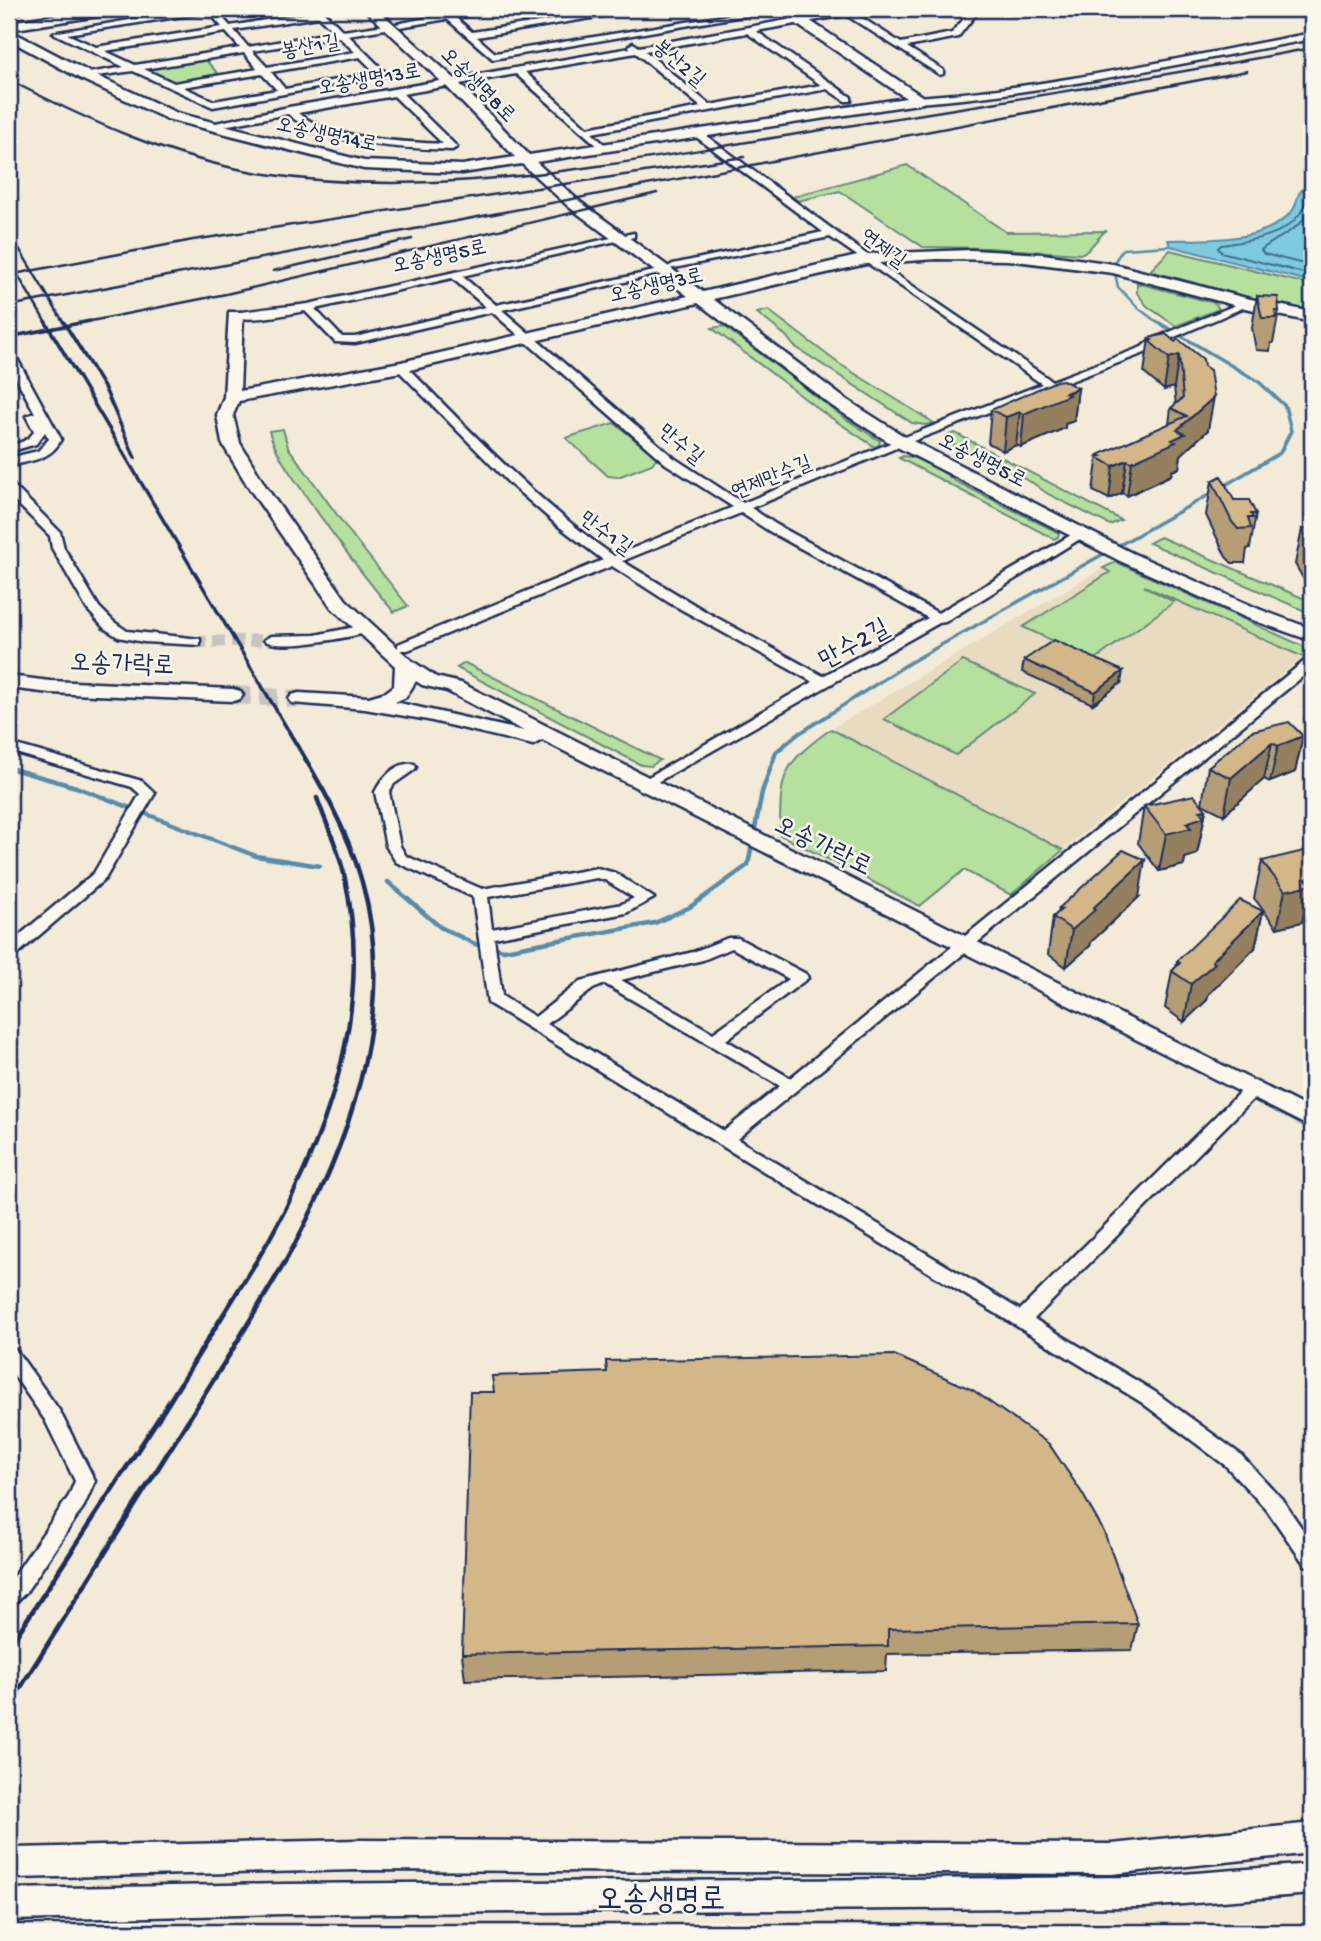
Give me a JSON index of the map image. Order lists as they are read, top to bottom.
{
  "streets": {
    "street": [
      "봉산1길",
      "봉산2길",
      "오송생명13로",
      "오송생명8로",
      "오송생명14로",
      "연제길",
      "오송생명5로",
      "오송생명3로",
      "만수길",
      "연제만수길",
      "만수1길",
      "만수2길",
      "오송가락로",
      "오송생명로"
    ]
  },
  "crossings": [
    ["봉산1길", "오송생명8로"],
    ["봉산1길", "오송생명14로"],
    ["봉산2길", "오송생명13로"],
    ["오송생명13로", "오송생명8로"],
    ["오송생명13로", "오송생명14로"],
    ["오송생명8로", "오송생명14로"],
    ["오송생명8로", "오송생명5로"],
    ["오송생명14로", "연제길"],
    ["연제길", "오송생명3로"],
    ["연제길", "연제만수길"],
    ["오송생명5로", "오송생명3로"],
    ["오송생명5로", "만수길"],
    ["오송생명5로", "연제만수길"],
    ["오송생명5로", "만수2길"],
    ["오송생명3로", "만수길"],
    ["오송생명3로", "연제만수길"],
    ["오송생명3로", "만수1길"],
    ["만수길", "연제만수길"],
    ["만수길", "만수2길"],
    ["연제만수길", "만수1길"],
    ["만수1길", "만수2길"],
    ["만수2길", "오송가락로"]
  ]
}
